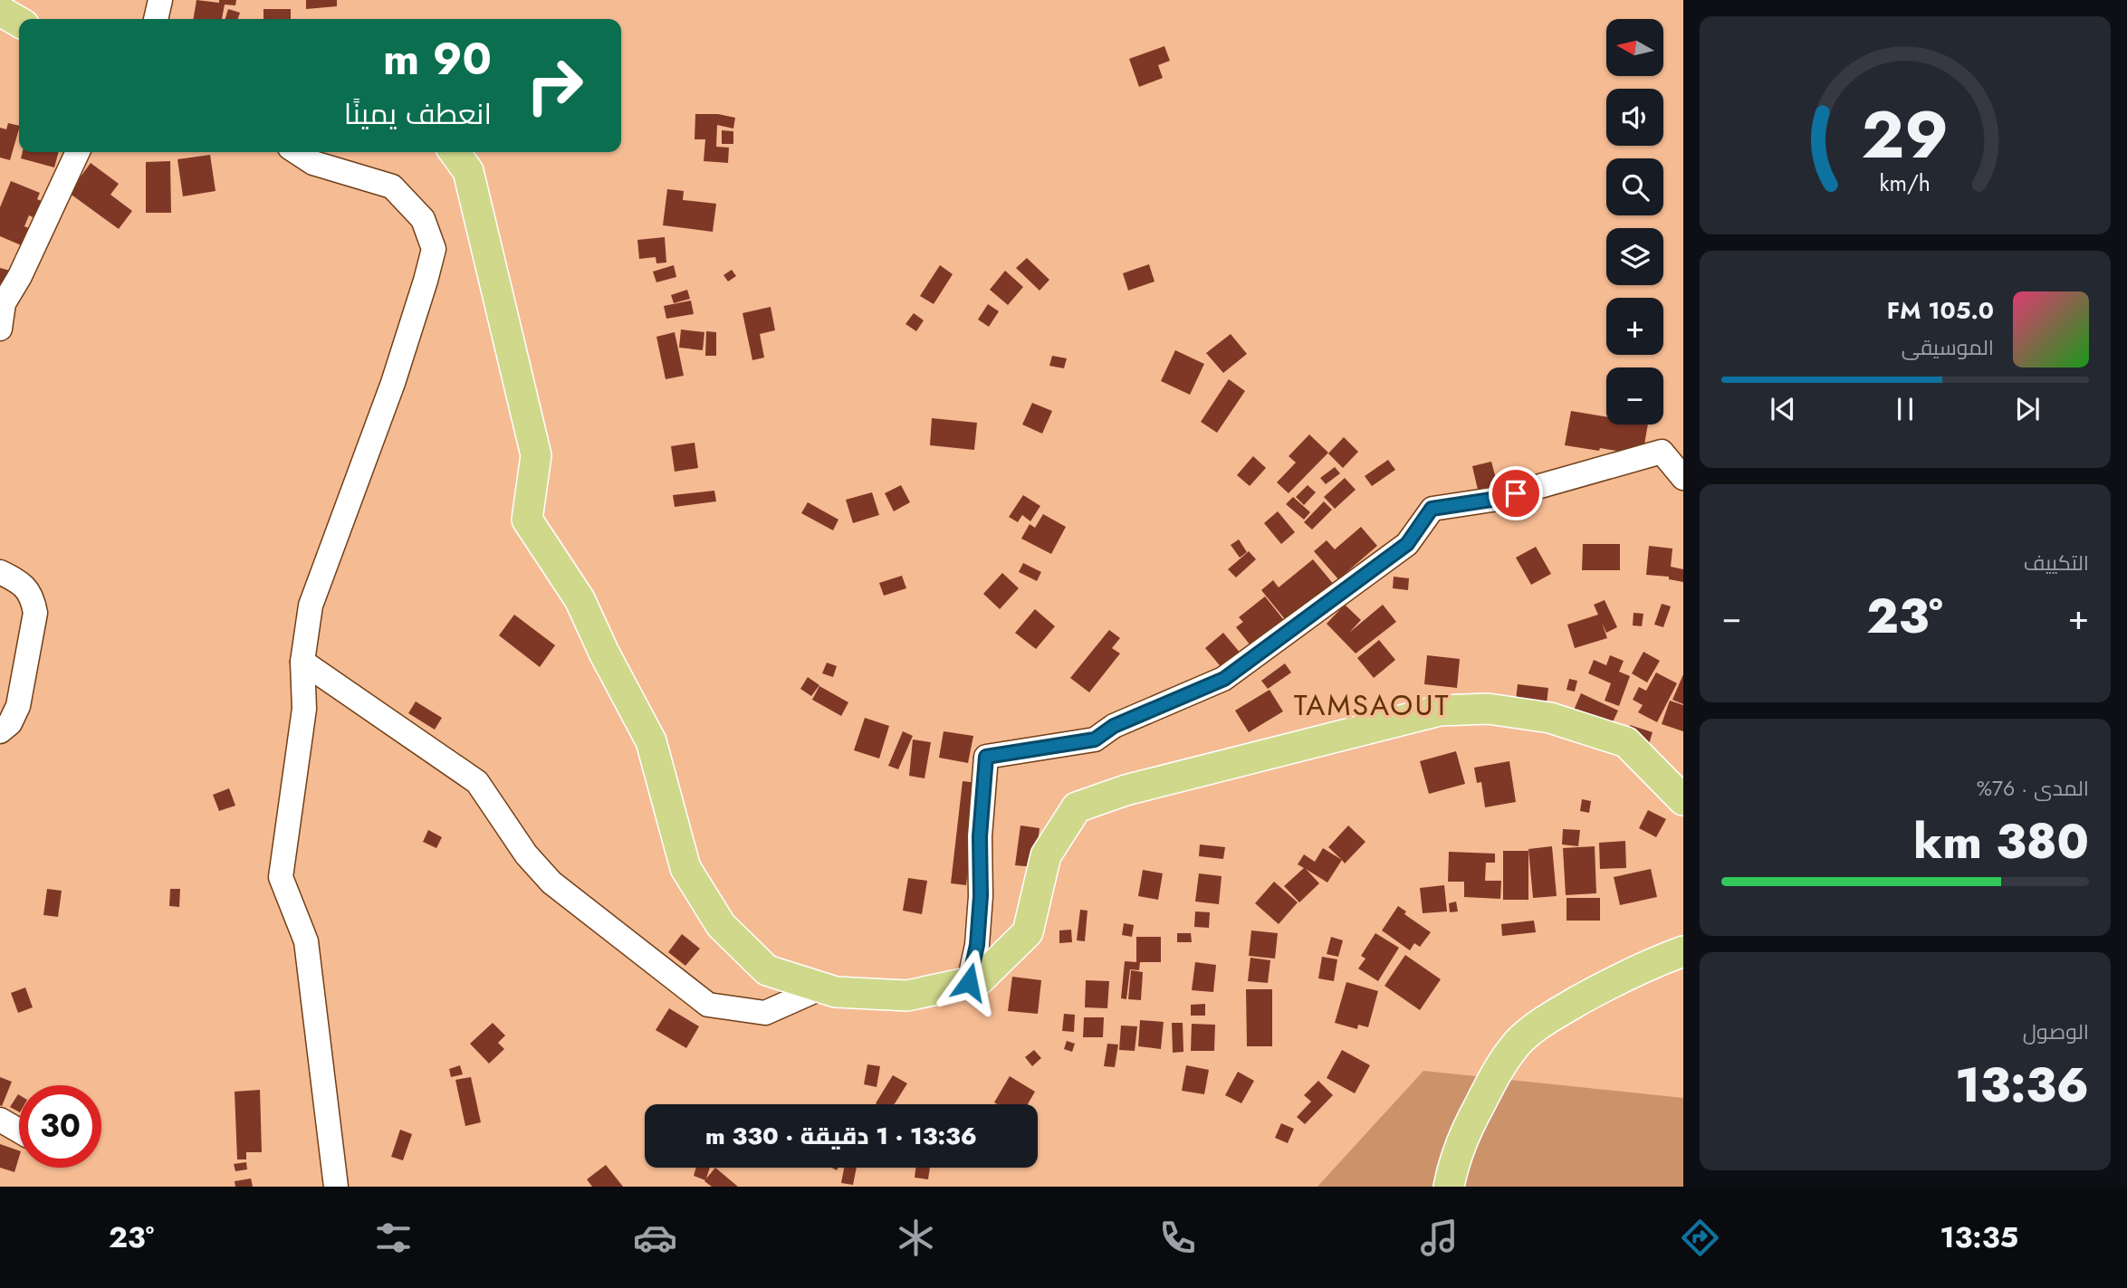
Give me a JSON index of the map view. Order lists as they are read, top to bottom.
{
  "districts": ["TAMSAOUT"],
  "north": "left",
  "page": {
    "map_buttons": ["+", "−"],
    "turn": ["90 m", "انعطف يمينًا"],
    "song": ["105.0 FM", "الموسيقى"],
    "tile": [
      "التكييف",
      ["المدى · 76%", "380 km"],
      ["الوصول", "13:36"]
    ],
    "heat": ["−", "23°", "+"],
    "limit": "30",
    "trip": "13:36 · 1 دقيقة · 330 m",
    "tabs": ["13:35", "23°"],
    "gauge": ["29", "km/h"]
  }
}
